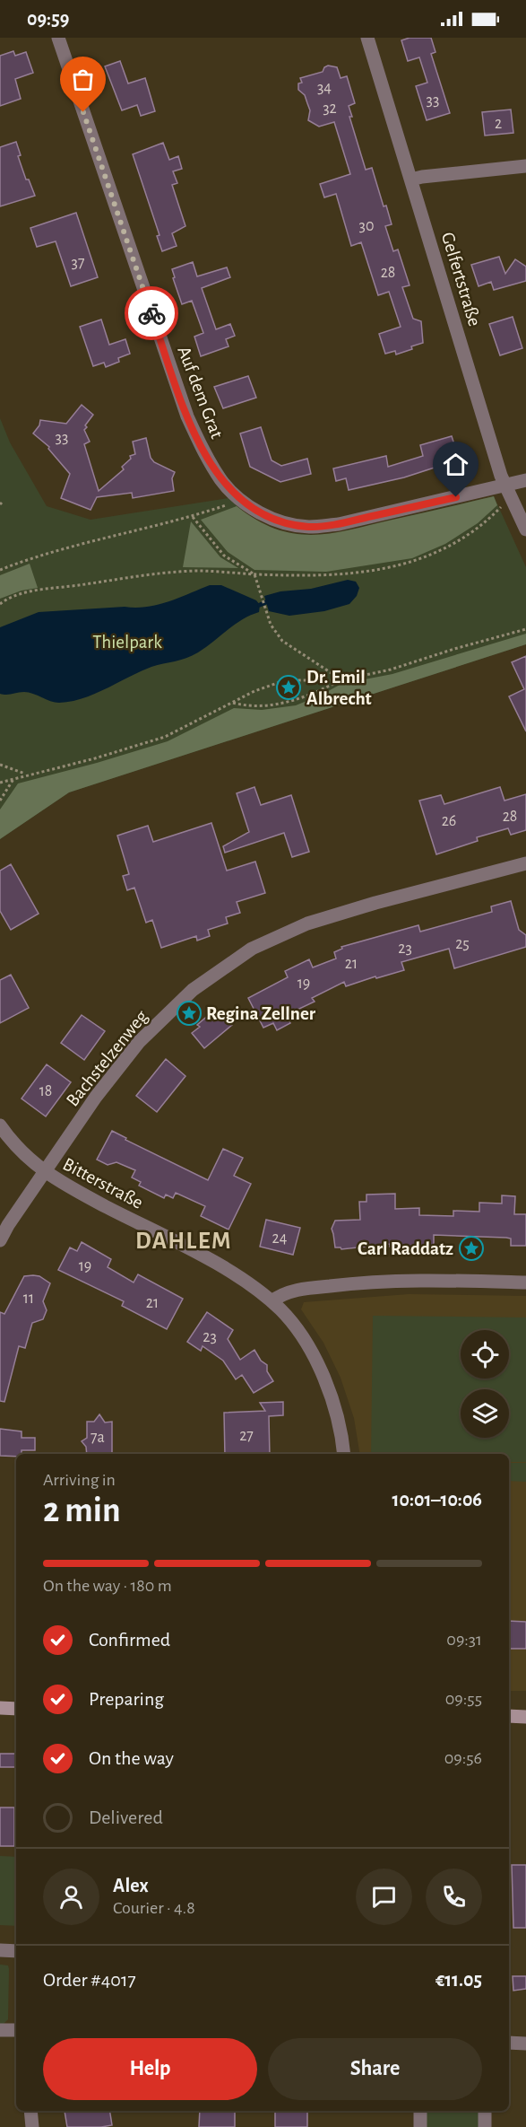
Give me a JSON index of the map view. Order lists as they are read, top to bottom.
{
  "streets": {
    "street": [
      "Gelfertstraße",
      "Auf dem Grat",
      "Bachstelzenweg",
      "Bitterstraße"
    ]
  },
  "crossings": [
    ["Gelfertstraße", "Auf dem Grat"],
    ["Bachstelzenweg", "Bitterstraße"]
  ],
  "districts": ["DAHLEM"],
  "parks": ["Thielpark"],
  "places": {
    "place": ["Dr. Emil Albrecht", "Regina Zellner", "Carl Raddatz"]
  },
  "house_numbers": [
    "34",
    "33",
    "32",
    "2",
    "30",
    "37",
    "28",
    "33",
    "28",
    "26",
    "25",
    "23",
    "21",
    "19",
    "18",
    "24",
    "19",
    "11",
    "21",
    "23",
    "27",
    "7a"
  ],
  "page": {
    "status": "09:59",
    "heading": ["2 min", "Arriving in", "10:01–10:06"],
    "panel": [
      "Alex",
      "Courier · 4.8",
      "Order #4017",
      "€11.05"
    ],
    "bar": "On the way · 180 m",
    "list": [
      ["Confirmed", "09:31"],
      ["Preparing", "09:55"],
      ["On the way", "09:56"],
      "Delivered"
    ],
    "buttons": ["Help", "Share"]
  }
}
